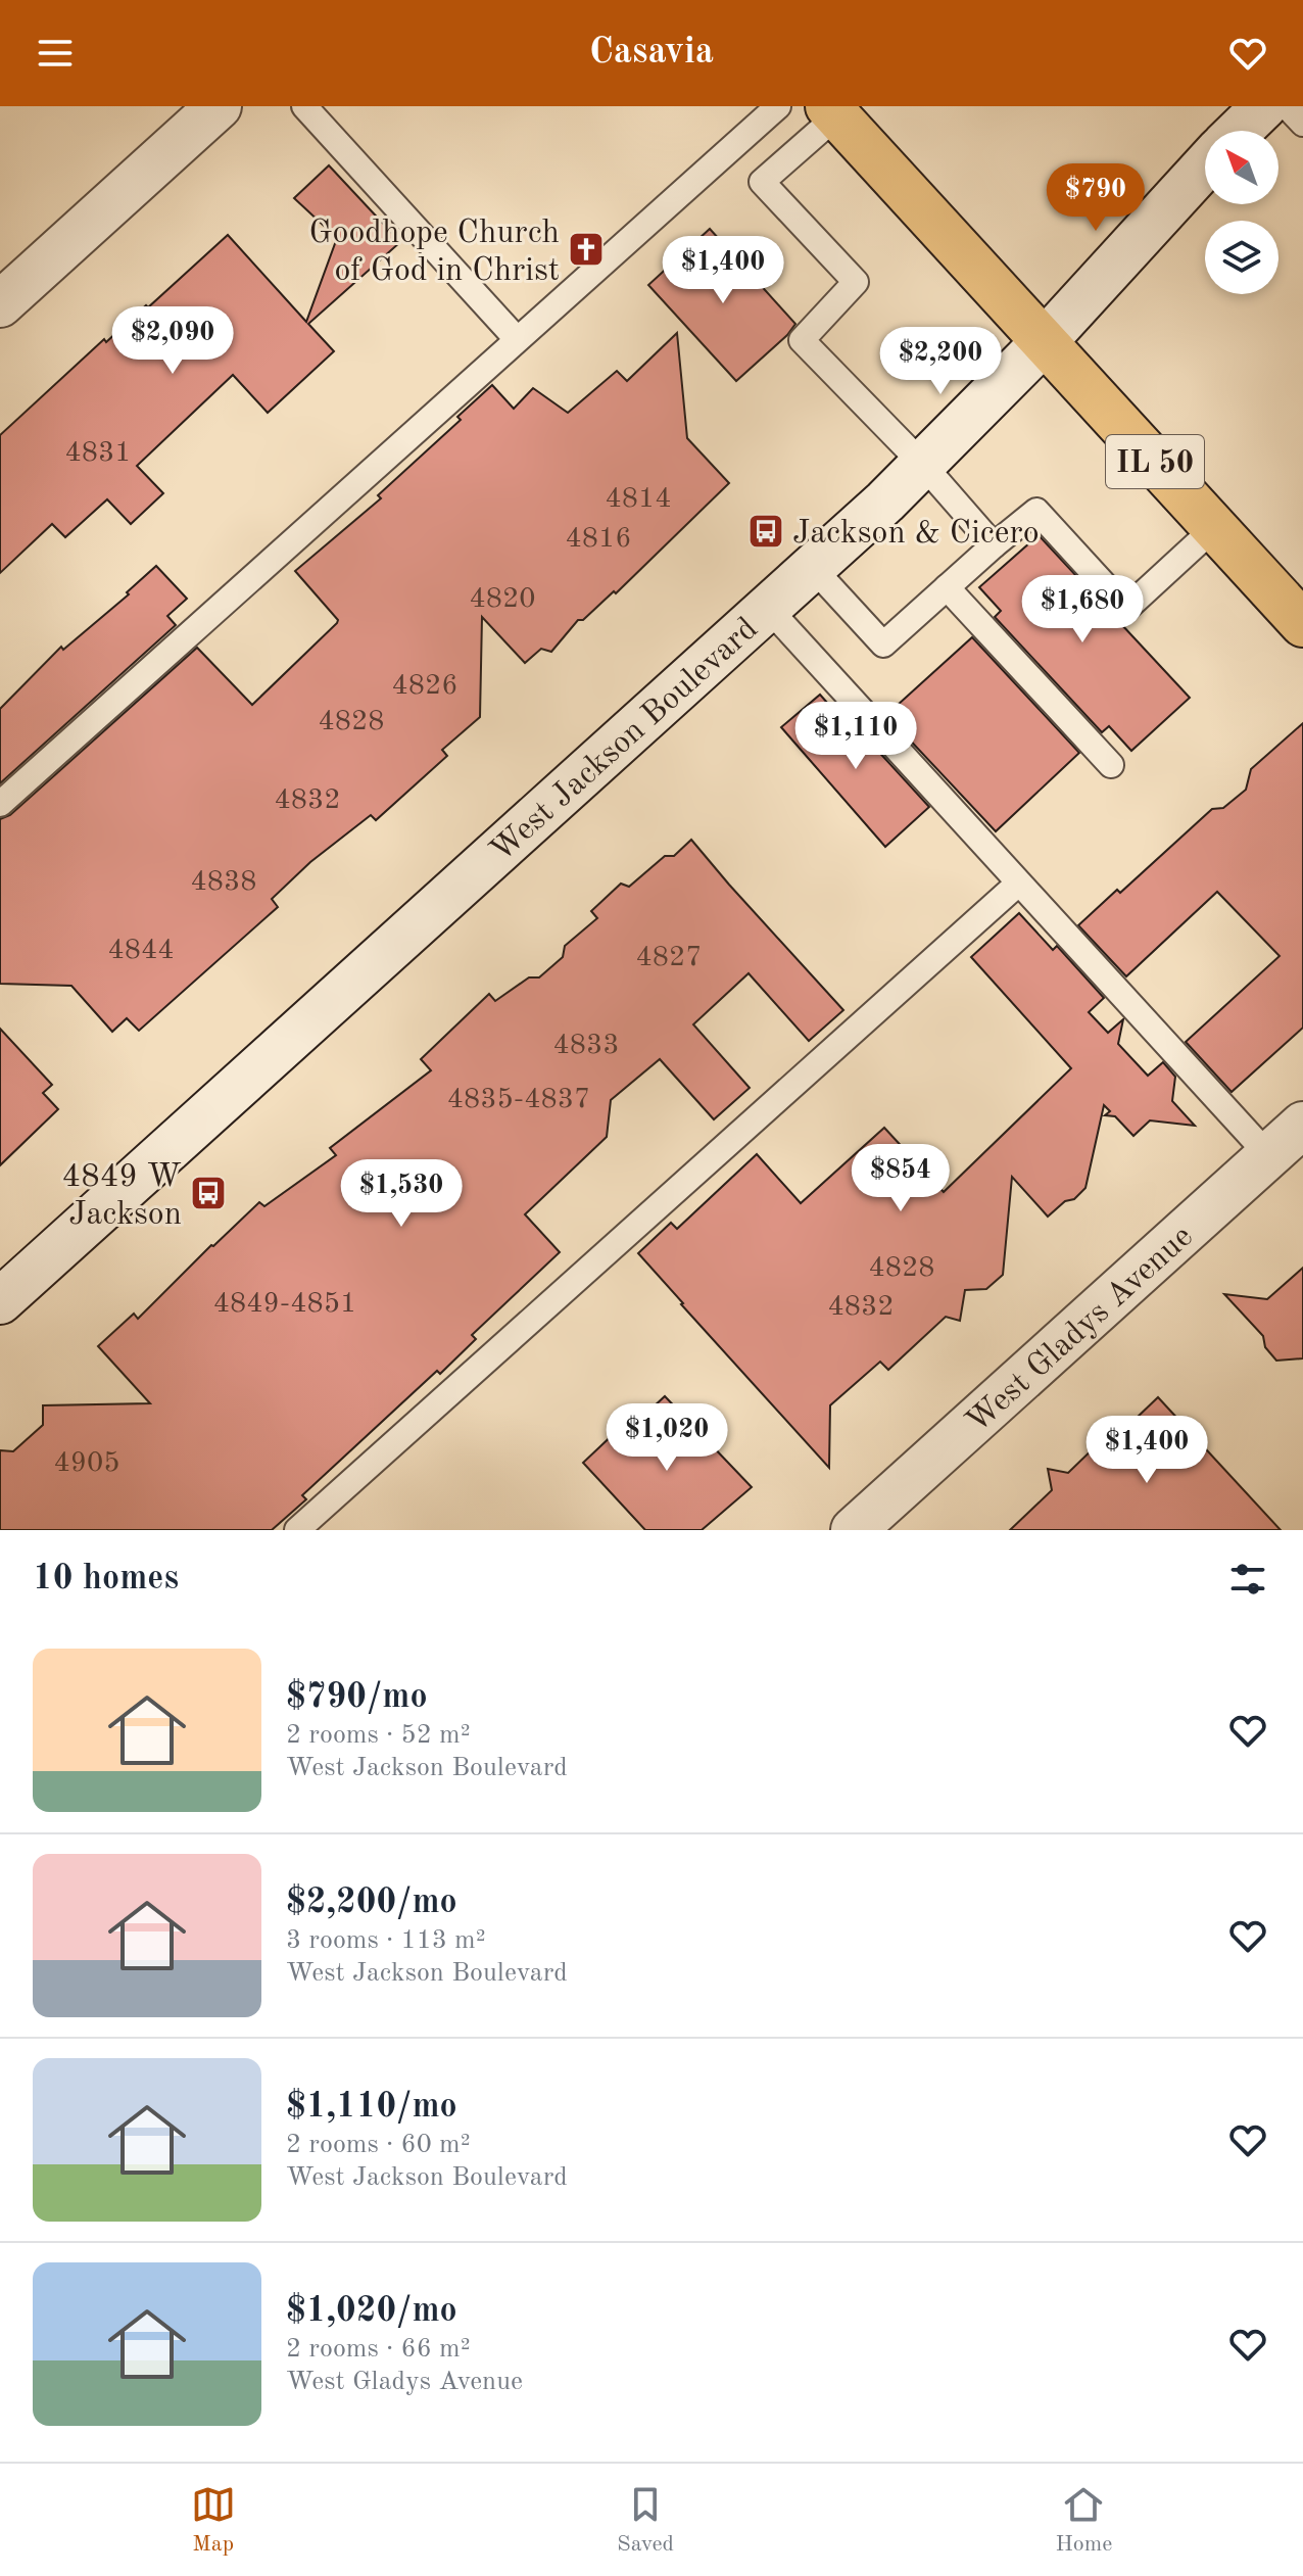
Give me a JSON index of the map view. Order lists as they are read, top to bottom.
{
  "streets": {
    "main road": ["IL 50"],
    "street": ["West Jackson Boulevard", "West Gladys Avenue"]
  },
  "crossings": [
    ["IL 50", "West Jackson Boulevard"]
  ],
  "places": {
    "church": ["Goodhope Church of God in Christ"],
    "bus stop": ["Jackson & Cicero", "4849 W Jackson"]
  },
  "house_numbers": [
    "4831",
    "4814",
    "4816",
    "4820",
    "4826",
    "4828",
    "4832",
    "4838",
    "4844",
    "4827",
    "4833",
    "4835-4837",
    "4828",
    "4849-4851",
    "4832",
    "4905"
  ],
  "north": "top left",
  "page": {
    "header": "Casavia",
    "price": [
      "$790",
      "$1,400",
      "$2,090",
      "$2,200",
      "$1,680",
      "$1,110",
      "$854",
      "$1,530",
      "$1,020",
      "$1,400"
    ],
    "heading": "10 homes",
    "list": [
      {
        "name": "$790/mo",
        "note": "2 rooms · 52 m² · West Jackson Boulevard"
      },
      {
        "name": "$2,200/mo",
        "note": "3 rooms · 113 m² · West Jackson Boulevard"
      },
      {
        "name": "$1,110/mo",
        "note": "2 rooms · 60 m² · West Jackson Boulevard"
      },
      {
        "name": "$1,020/mo",
        "note": "2 rooms · 66 m² · West Gladys Avenue"
      }
    ],
    "tabs": ["Map", "Saved", "Home"]
  }
}
